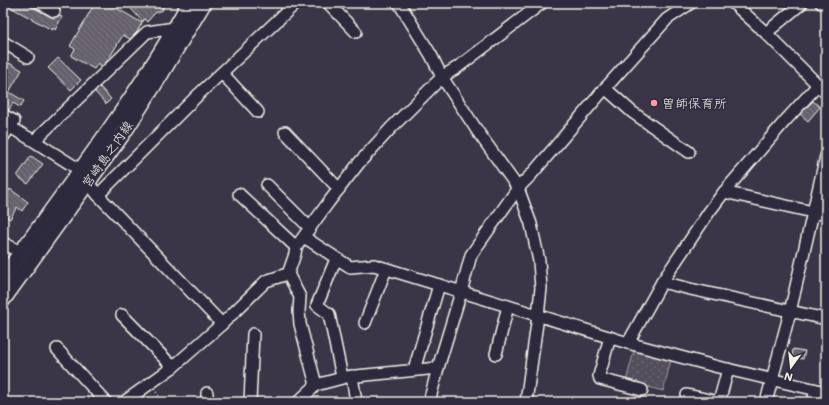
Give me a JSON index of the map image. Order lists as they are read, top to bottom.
{
  "streets": {
    "main road": ["宮崎島之内線"]
  },
  "places": ["曽師保育所"],
  "north": "bottom"
}
